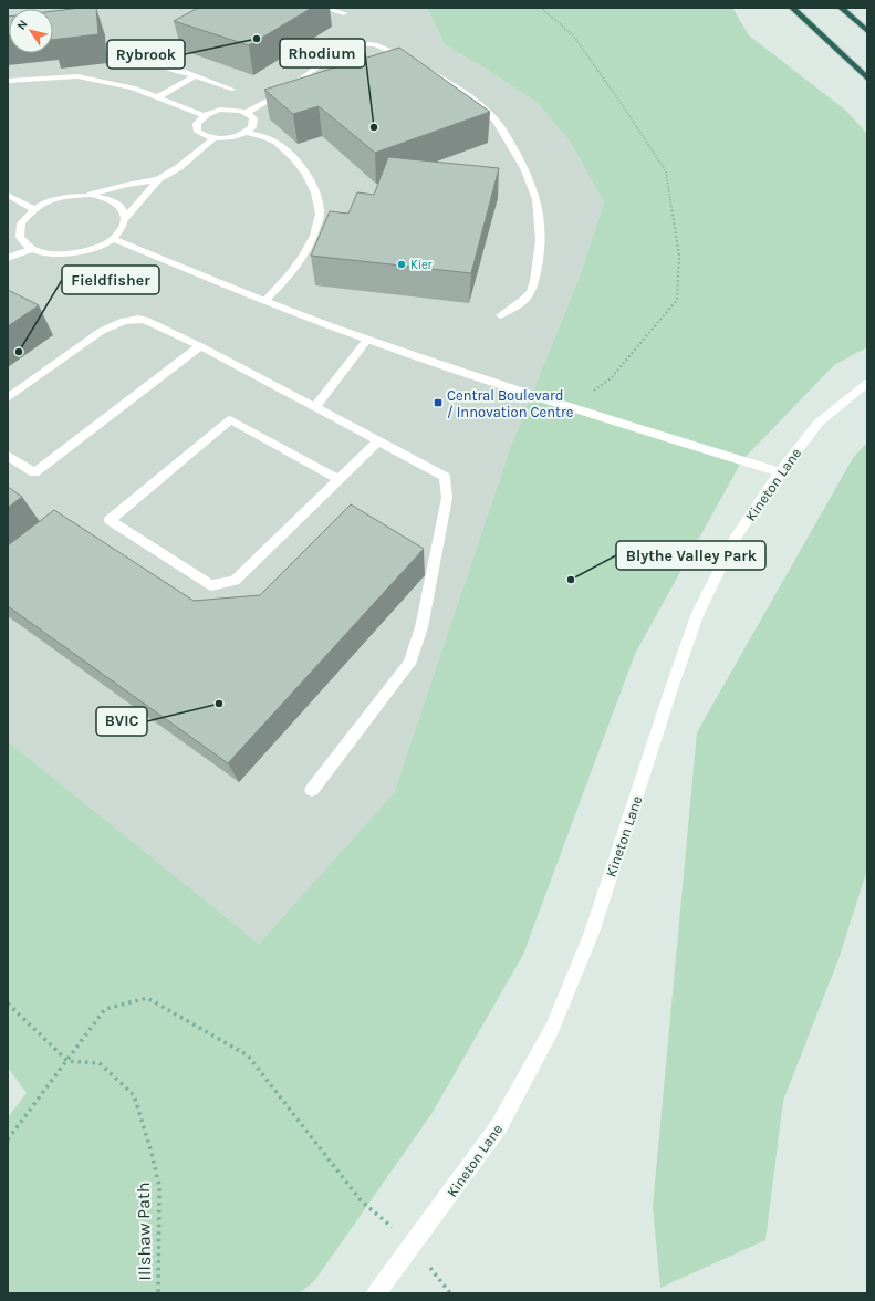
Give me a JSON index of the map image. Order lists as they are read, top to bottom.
{
  "streets": {
    "street": ["Kineton Lane"],
    "path": ["Illshaw Path"]
  },
  "places": {
    "other": [
      "Rybrook",
      "Rhodium",
      "Kier",
      "Fieldfisher",
      "Blythe Valley Park",
      "BVIC"
    ],
    "transit": ["Central Boulevard / Innovation Centre"]
  },
  "north": "top left"
}
